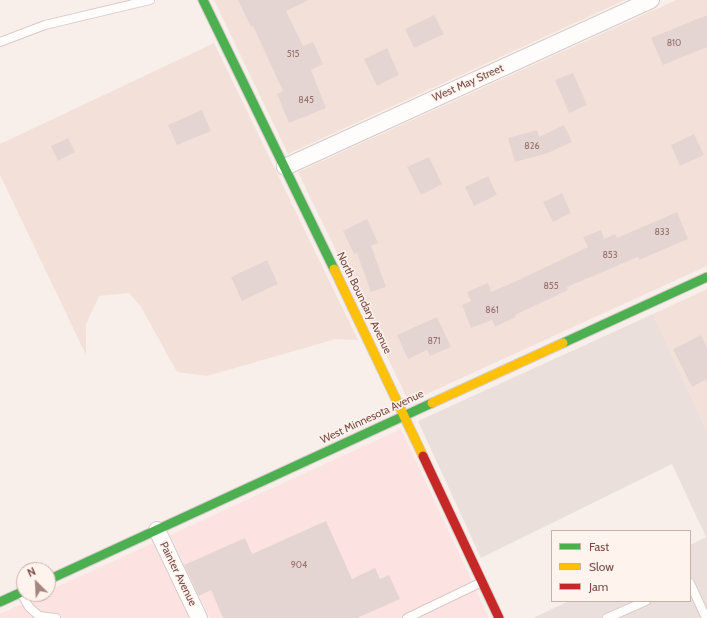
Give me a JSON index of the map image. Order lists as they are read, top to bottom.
{
  "streets": {
    "street": [
      "West May Street",
      "North Boundary Avenue",
      "West Minnesota Avenue",
      "Painter Avenue"
    ]
  },
  "crossings": [
    ["West May Street", "North Boundary Avenue"],
    ["North Boundary Avenue", "West Minnesota Avenue"],
    ["West Minnesota Avenue", "Painter Avenue"]
  ],
  "house_numbers": [
    "810",
    "515",
    "845",
    "826",
    "833",
    "853",
    "855",
    "861",
    "871",
    "904"
  ],
  "legend": ["Fast", "Slow", "Jam"],
  "north": "top left"
}
